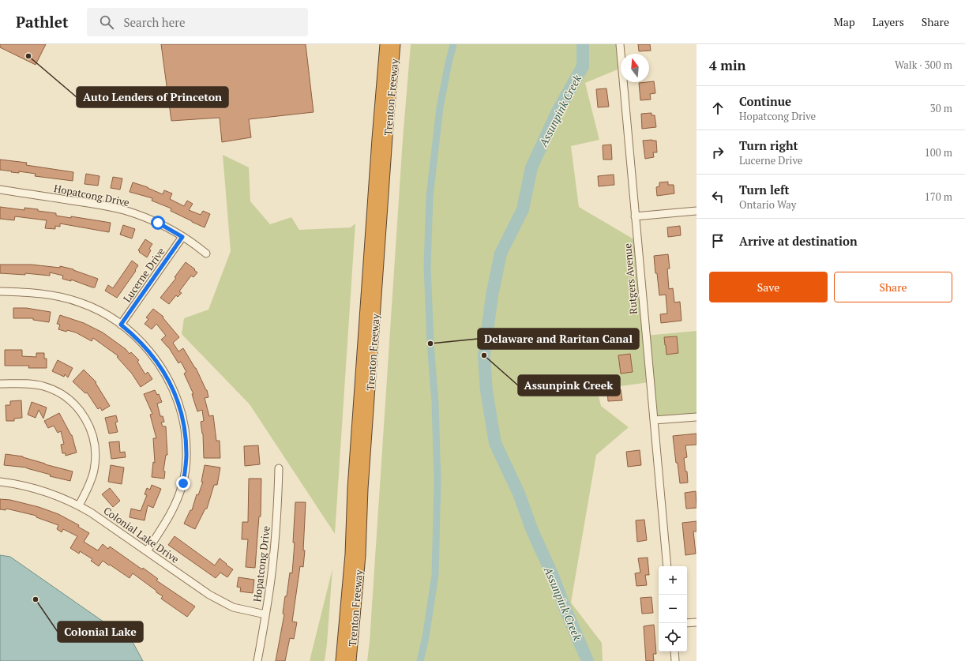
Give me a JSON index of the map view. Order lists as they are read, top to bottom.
{
  "streets": {
    "highway": ["Trenton Freeway"],
    "street": [
      "Hopatcong Drive",
      "Lucerne Drive",
      "Rutgers Avenue",
      "Colonial Lake Drive"
    ]
  },
  "crossings": [
    ["Hopatcong Drive", "Lucerne Drive"],
    ["Hopatcong Drive", "Colonial Lake Drive"]
  ],
  "water": ["Assunpink Creek"],
  "places": [
    "Auto Lenders of Princeton",
    "Delaware and Raritan Canal",
    "Assunpink Creek",
    "Colonial Lake"
  ],
  "north": "top",
  "page": {
    "header": "Pathlet",
    "search": "Search here",
    "nav": ["Map", "Layers", "Share"],
    "heading": ["4 min", "Walk · 300 m"],
    "list": [
      ["Continue", "Hopatcong Drive", "30 m"],
      ["Turn right", "Lucerne Drive", "100 m"],
      ["Turn left", "Ontario Way", "170 m"],
      "Arrive at destination"
    ],
    "buttons": ["Save", "Share"],
    "map_buttons": ["+", "−"]
  }
}
